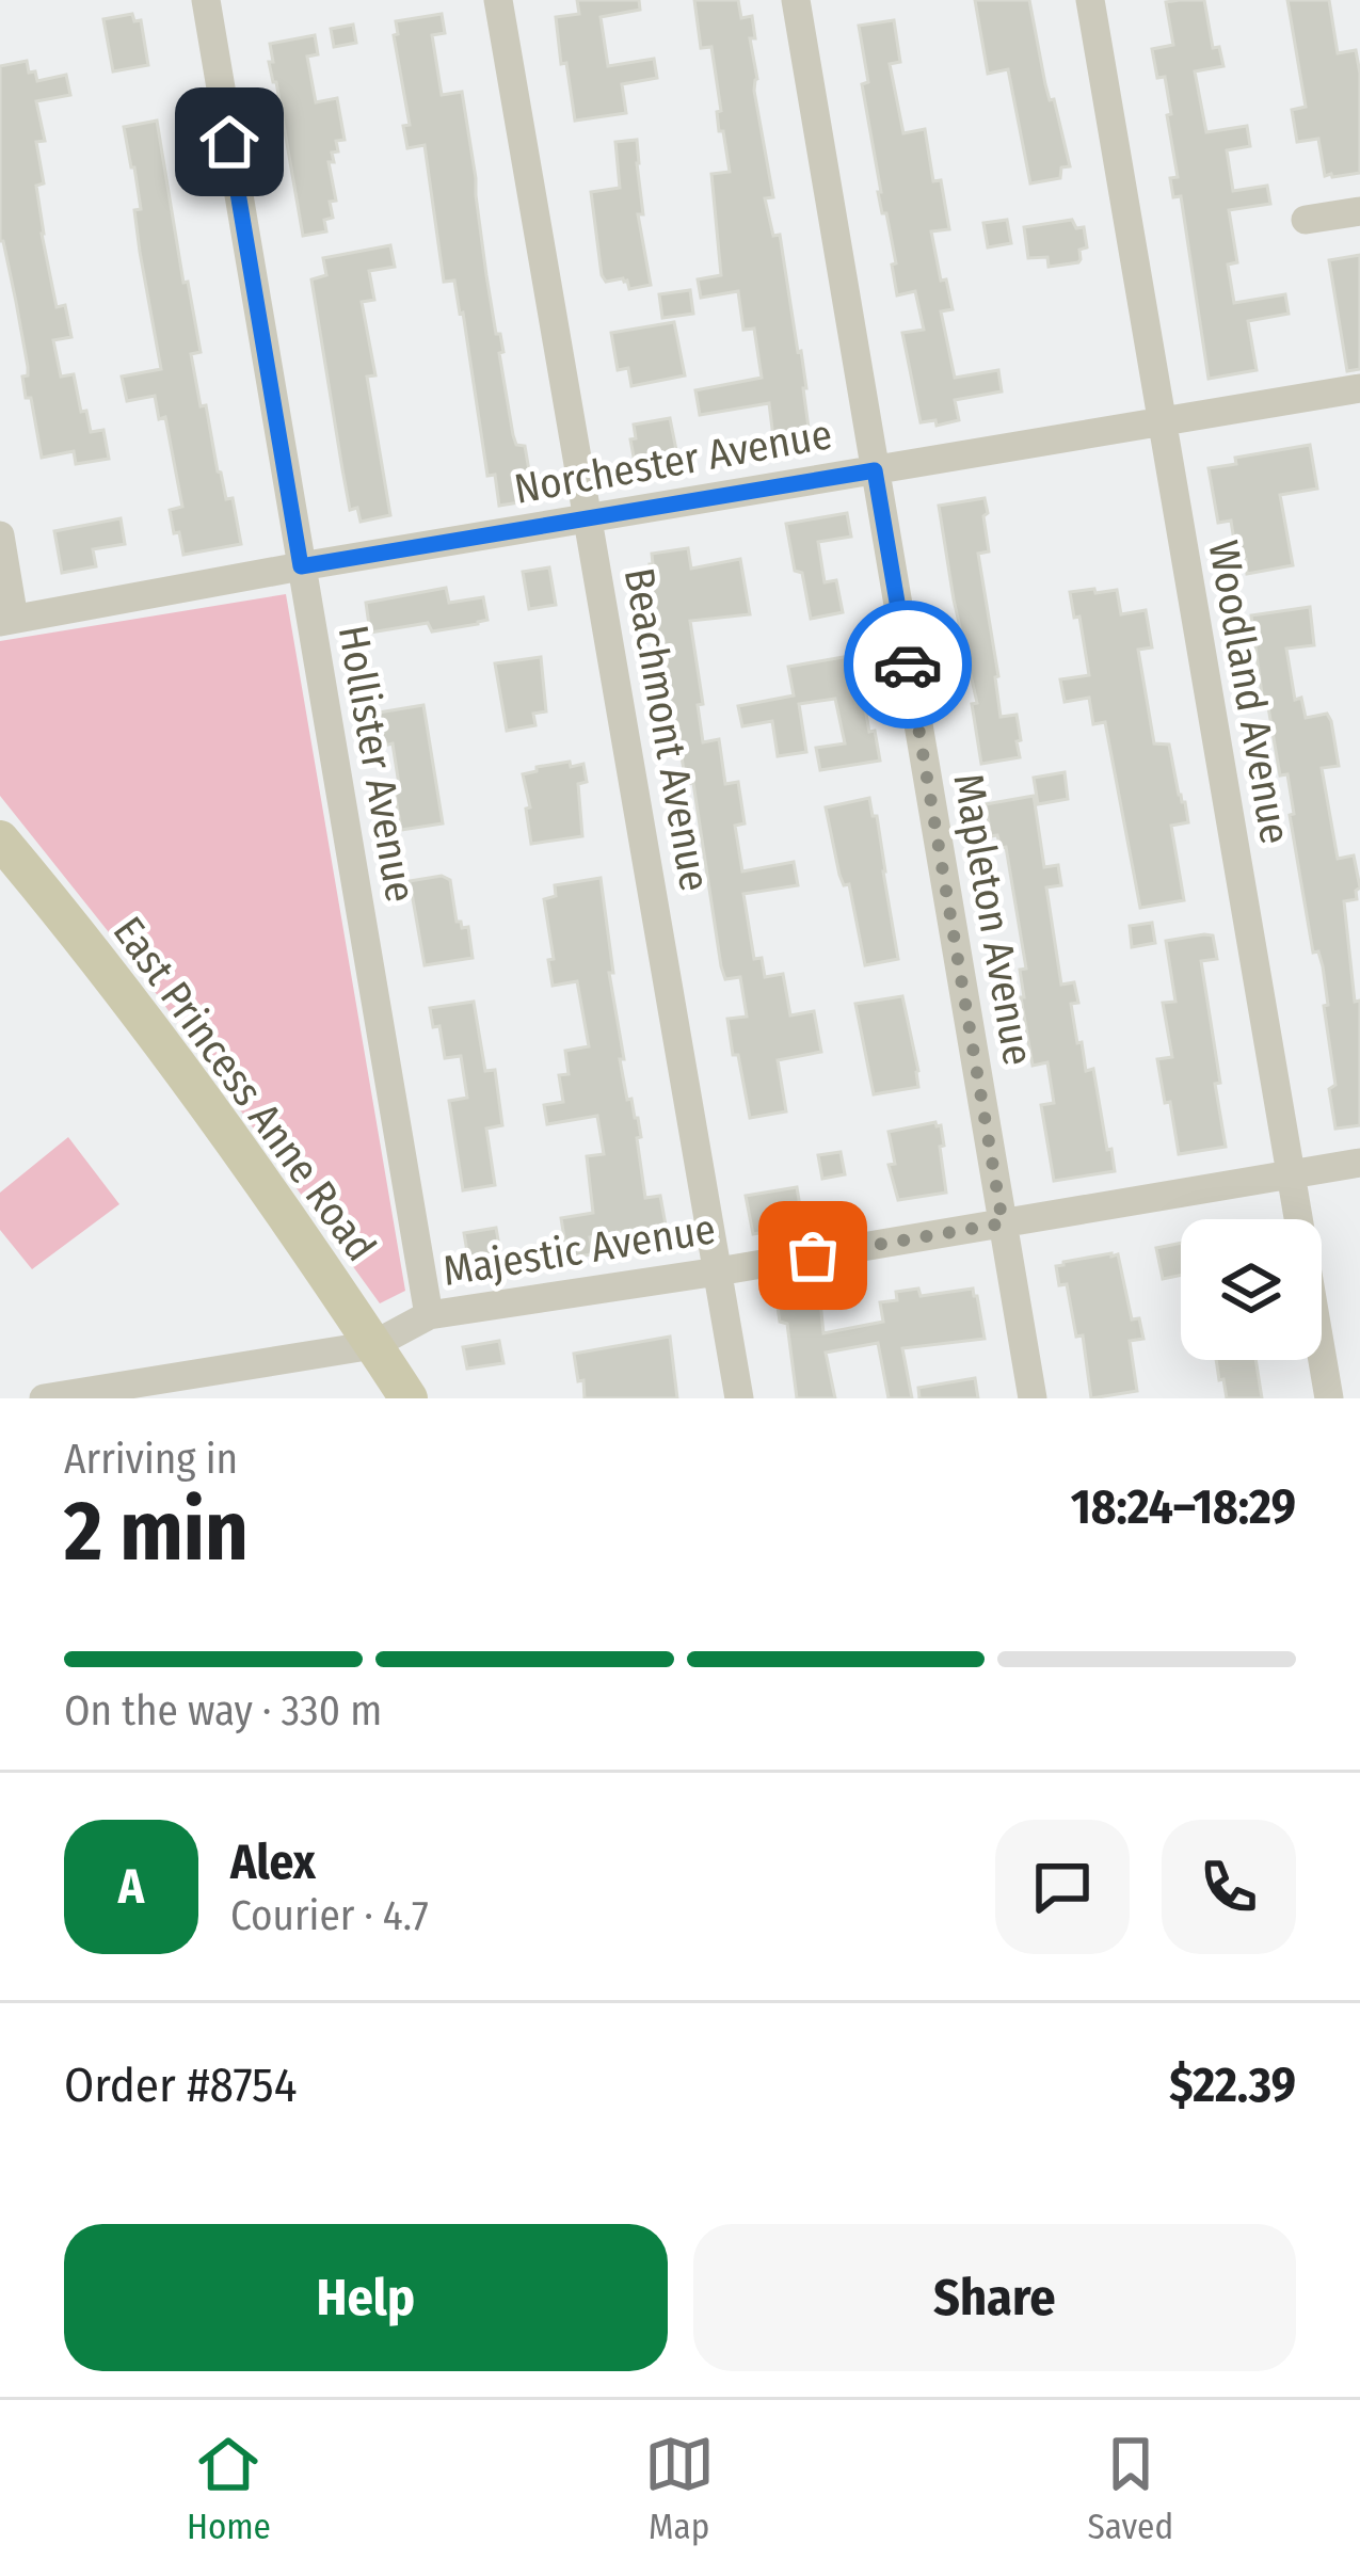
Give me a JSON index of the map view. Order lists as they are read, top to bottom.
{
  "streets": {
    "main road": ["East Princess Anne Road"],
    "street": [
      "Norchester Avenue",
      "Woodland Avenue",
      "Beachmont Avenue",
      "Hollister Avenue",
      "Mapleton Avenue",
      "Majestic Avenue"
    ]
  },
  "crossings": [
    ["Norchester Avenue", "Woodland Avenue"],
    ["Norchester Avenue", "Beachmont Avenue"],
    ["Norchester Avenue", "Hollister Avenue"],
    ["Norchester Avenue", "Mapleton Avenue"],
    ["Woodland Avenue", "Majestic Avenue"],
    ["Beachmont Avenue", "Majestic Avenue"],
    ["Hollister Avenue", "Majestic Avenue"],
    ["Mapleton Avenue", "Majestic Avenue"],
    ["East Princess Anne Road", "Majestic Avenue"]
  ],
  "page": {
    "heading": ["2 min", "Arriving in", "18:24–18:29"],
    "panel": [
      "Alex",
      "Courier · 4.7",
      "Order #8754",
      "$22.39"
    ],
    "bar": "On the way · 330 m",
    "round": "A",
    "buttons": ["Help", "Share"],
    "tabs": ["Home", "Map", "Saved"]
  }
}
